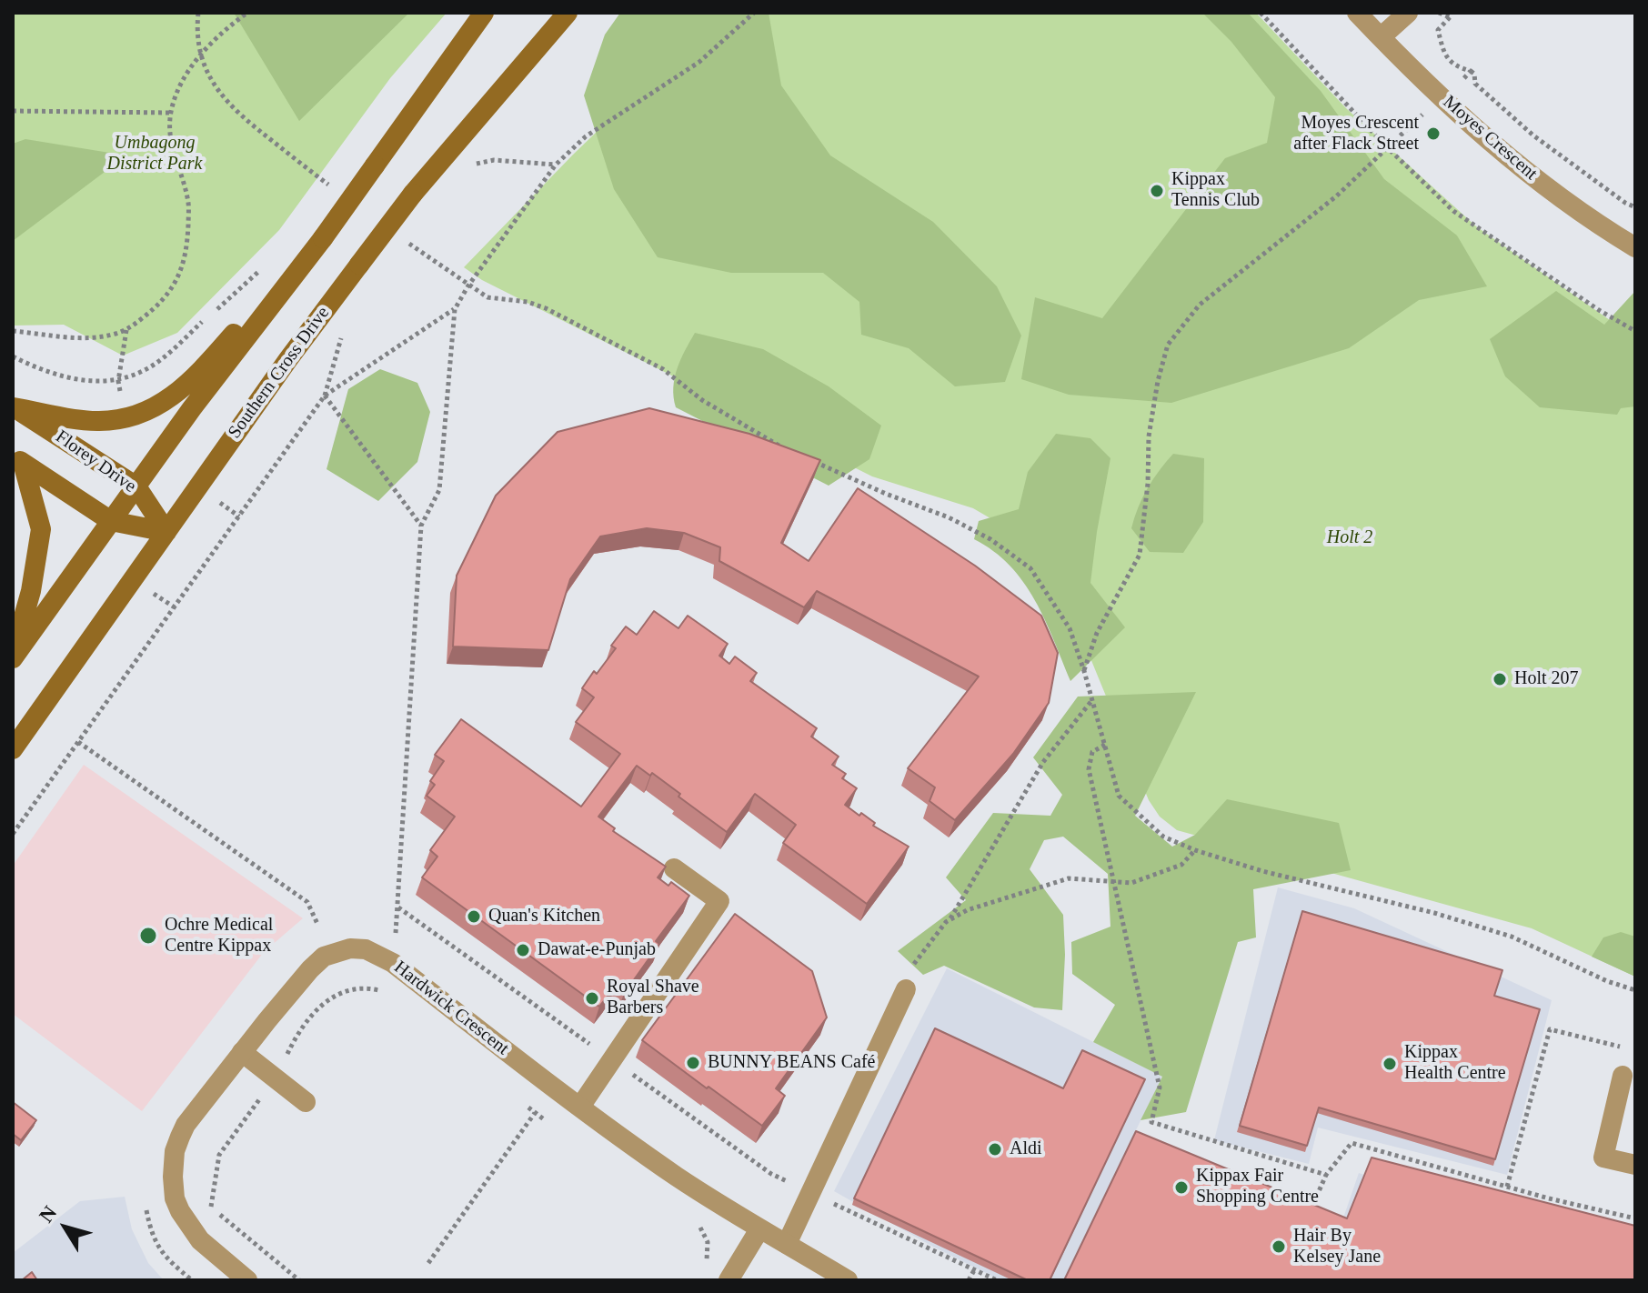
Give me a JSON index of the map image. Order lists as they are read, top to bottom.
{
  "streets": {
    "main road": ["Southern Cross Drive", "Florey Drive"],
    "street": ["Moyes Crescent", "Hardwick Crescent"]
  },
  "crossings": [
    ["Southern Cross Drive", "Florey Drive"]
  ],
  "parks": ["Umbagong District Park", "Holt 2"],
  "places": [
    "Moyes Crescent after Flack Street",
    "Kippax Tennis Club",
    "Holt 207",
    "Quan's Kitchen",
    "Ochre Medical Centre Kippax",
    "Dawat-e-Punjab",
    "Royal Shave Barbers",
    "BUNNY BEANS Café",
    "Kippax Health Centre",
    "Aldi",
    "Kippax Fair Shopping Centre",
    "Hair By Kelsey Jane"
  ],
  "north": "top left"
}
